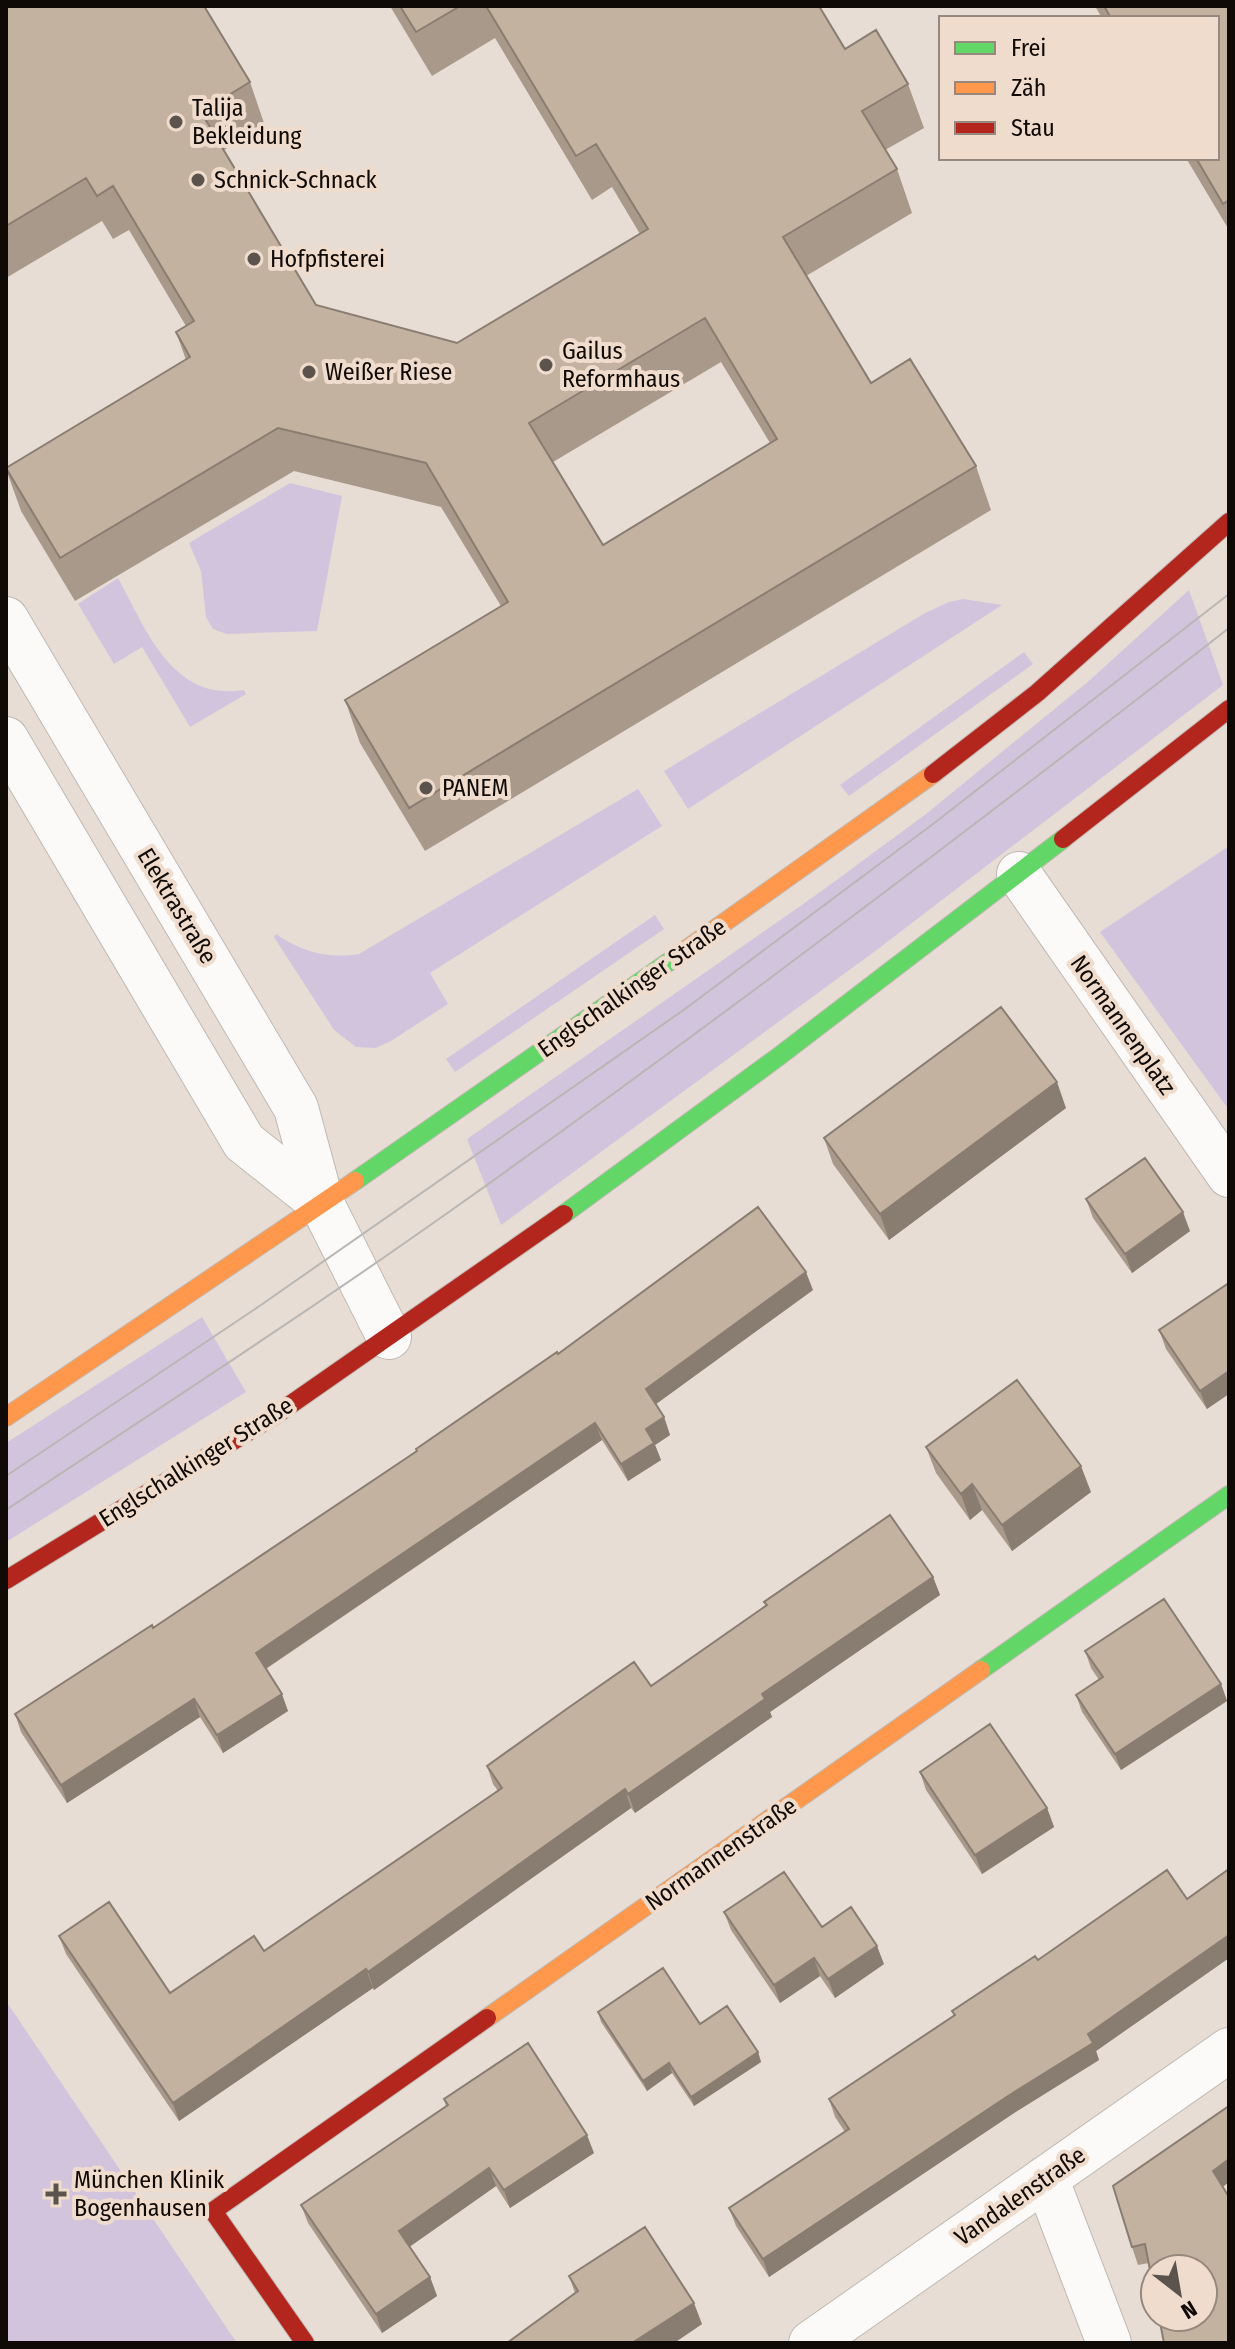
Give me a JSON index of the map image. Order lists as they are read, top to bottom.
{
  "streets": {
    "main road": ["Englschalkinger Straße", "Normannenstraße"],
    "street": ["Elektrastraße", "Normannenplatz", "Vandalenstraße"]
  },
  "crossings": [
    ["Elektrastraße", "Englschalkinger Straße"],
    ["Englschalkinger Straße", "Normannenplatz"]
  ],
  "places": {
    "other": [
      "Talija Bekleidung",
      "Schnick-Schnack",
      "Hofpfisterei",
      "Gailus Reformhaus",
      "Weißer Riese",
      "PANEM"
    ],
    "health": ["München Klinik Bogenhausen"]
  },
  "legend": ["Frei", "Zäh", "Stau"],
  "north": "bottom right"
}
